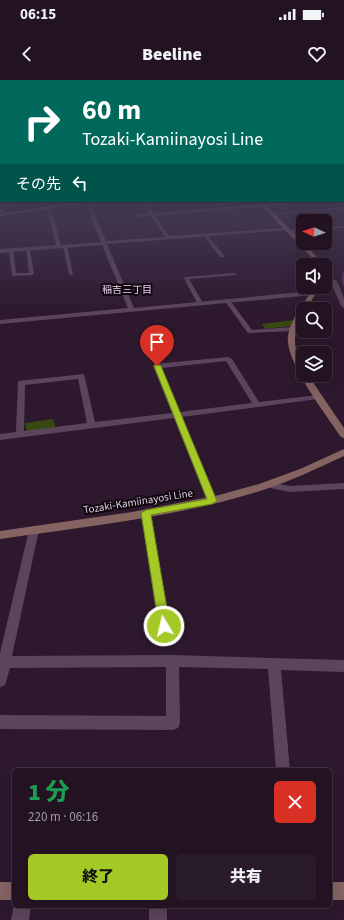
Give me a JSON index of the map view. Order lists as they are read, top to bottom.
{
  "streets": {
    "street": ["Tozaki-Kamiinayosi Line"]
  },
  "districts": ["稲吉三丁目"],
  "north": "left",
  "page": {
    "status": "06:15",
    "header": "Beeline",
    "turn": ["60 m", "Tozaki-Kamiinayosi Line"],
    "then": "その先",
    "heading": ["1 分", "220 m · 06:16"],
    "buttons": ["終了", "共有"]
  }
}
